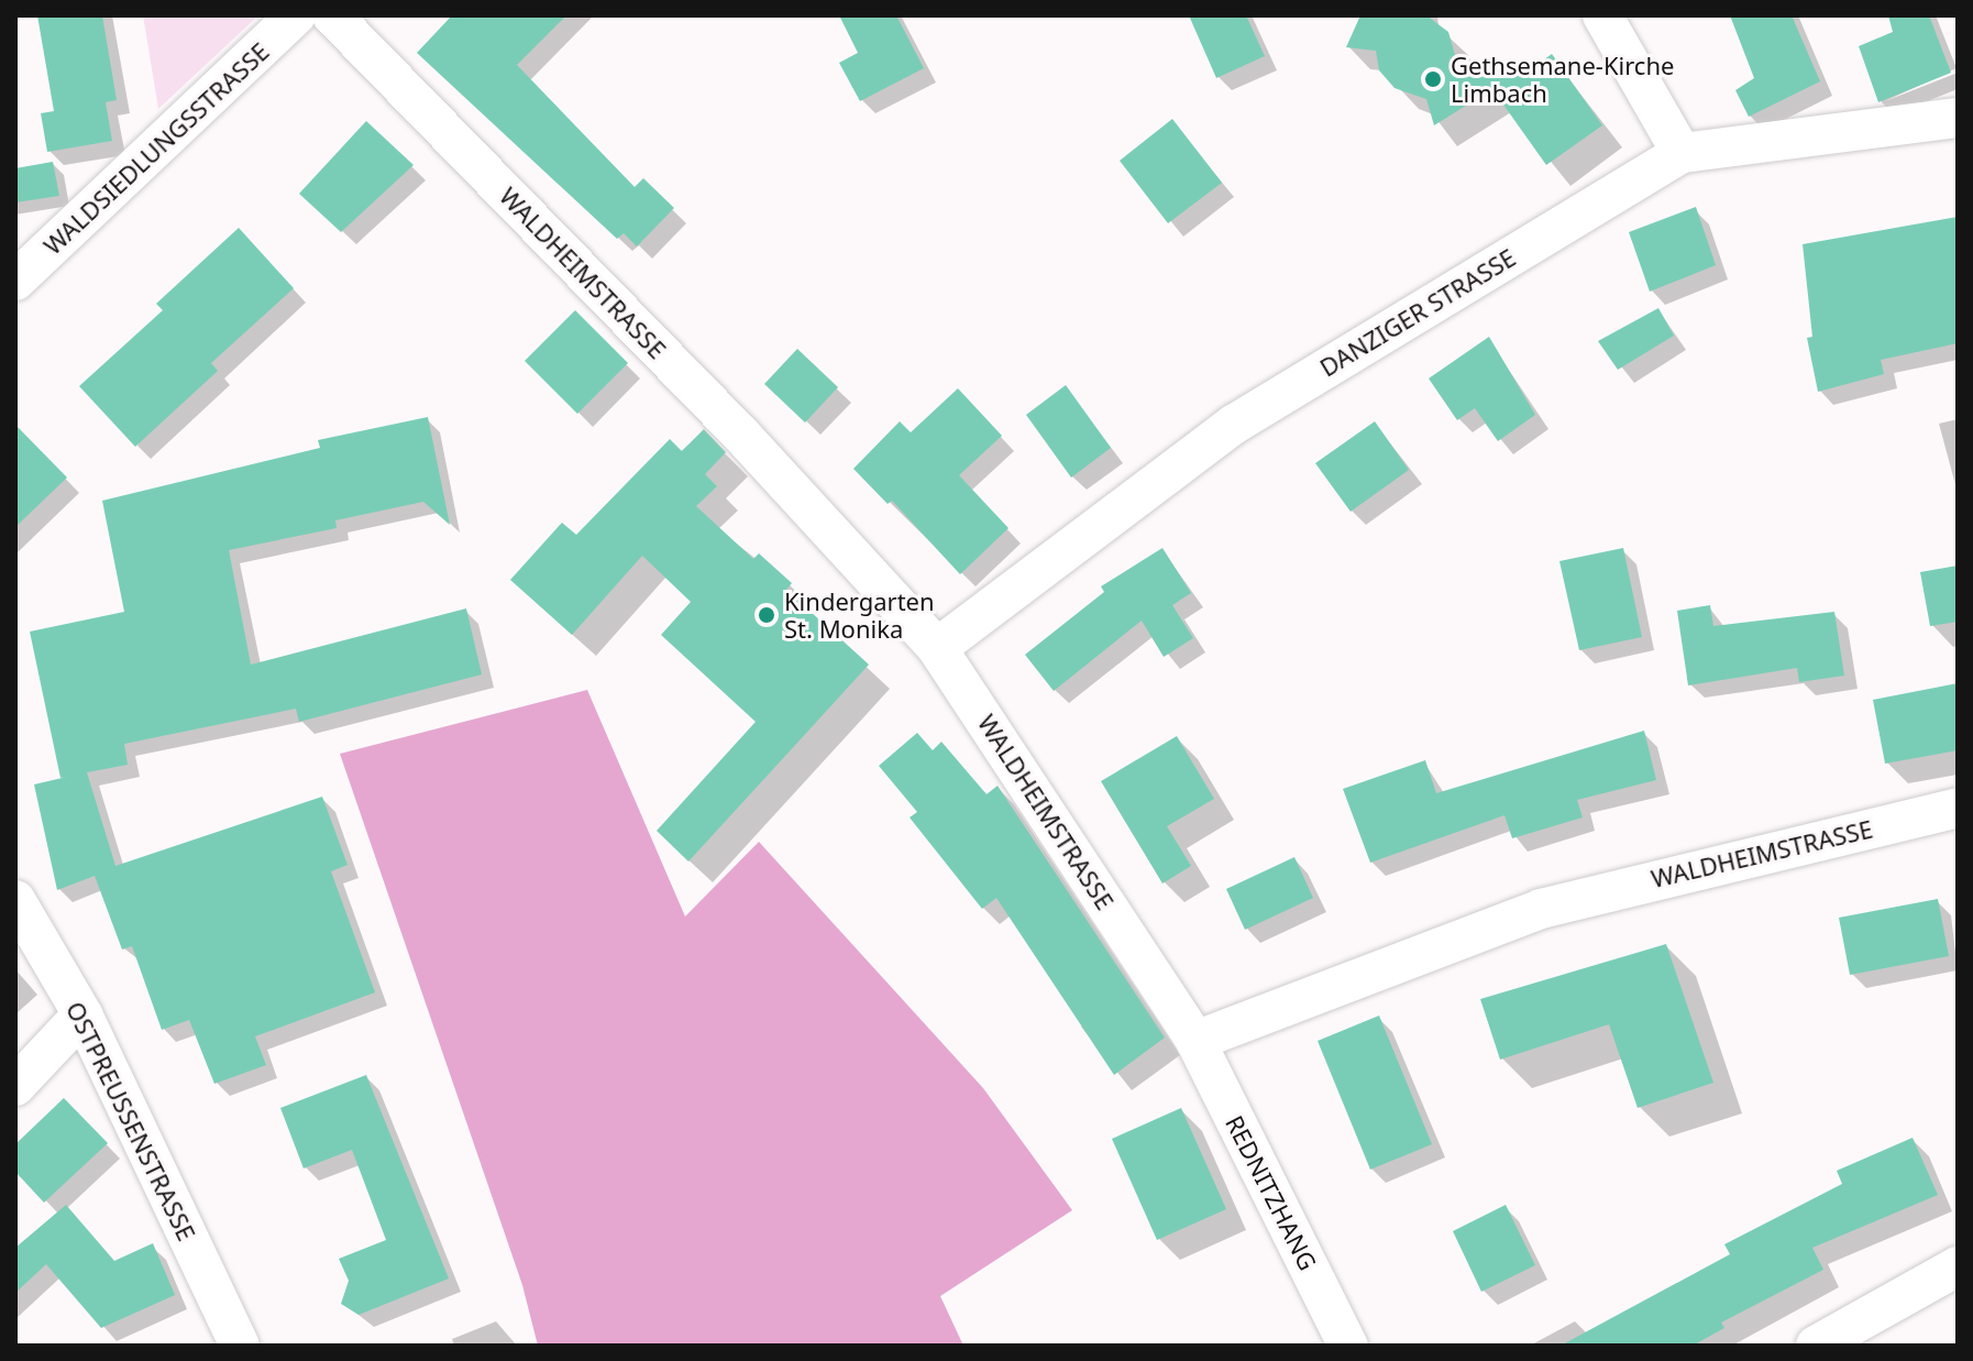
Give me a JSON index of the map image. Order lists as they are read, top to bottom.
{
  "streets": {
    "street": [
      "WALDSIEDLUNGSSTRASSE",
      "WALDHEIMSTRASSE",
      "DANZIGER STRASSE",
      "OSTPREUSSENSTRASSE",
      "REDNITZHANG"
    ]
  },
  "crossings": [
    ["WALDHEIMSTRASSE", "DANZIGER STRASSE"],
    ["WALDHEIMSTRASSE", "REDNITZHANG"]
  ],
  "places": ["Gethsemane-Kirche Limbach", "Kindergarten St. Monika"]
}
